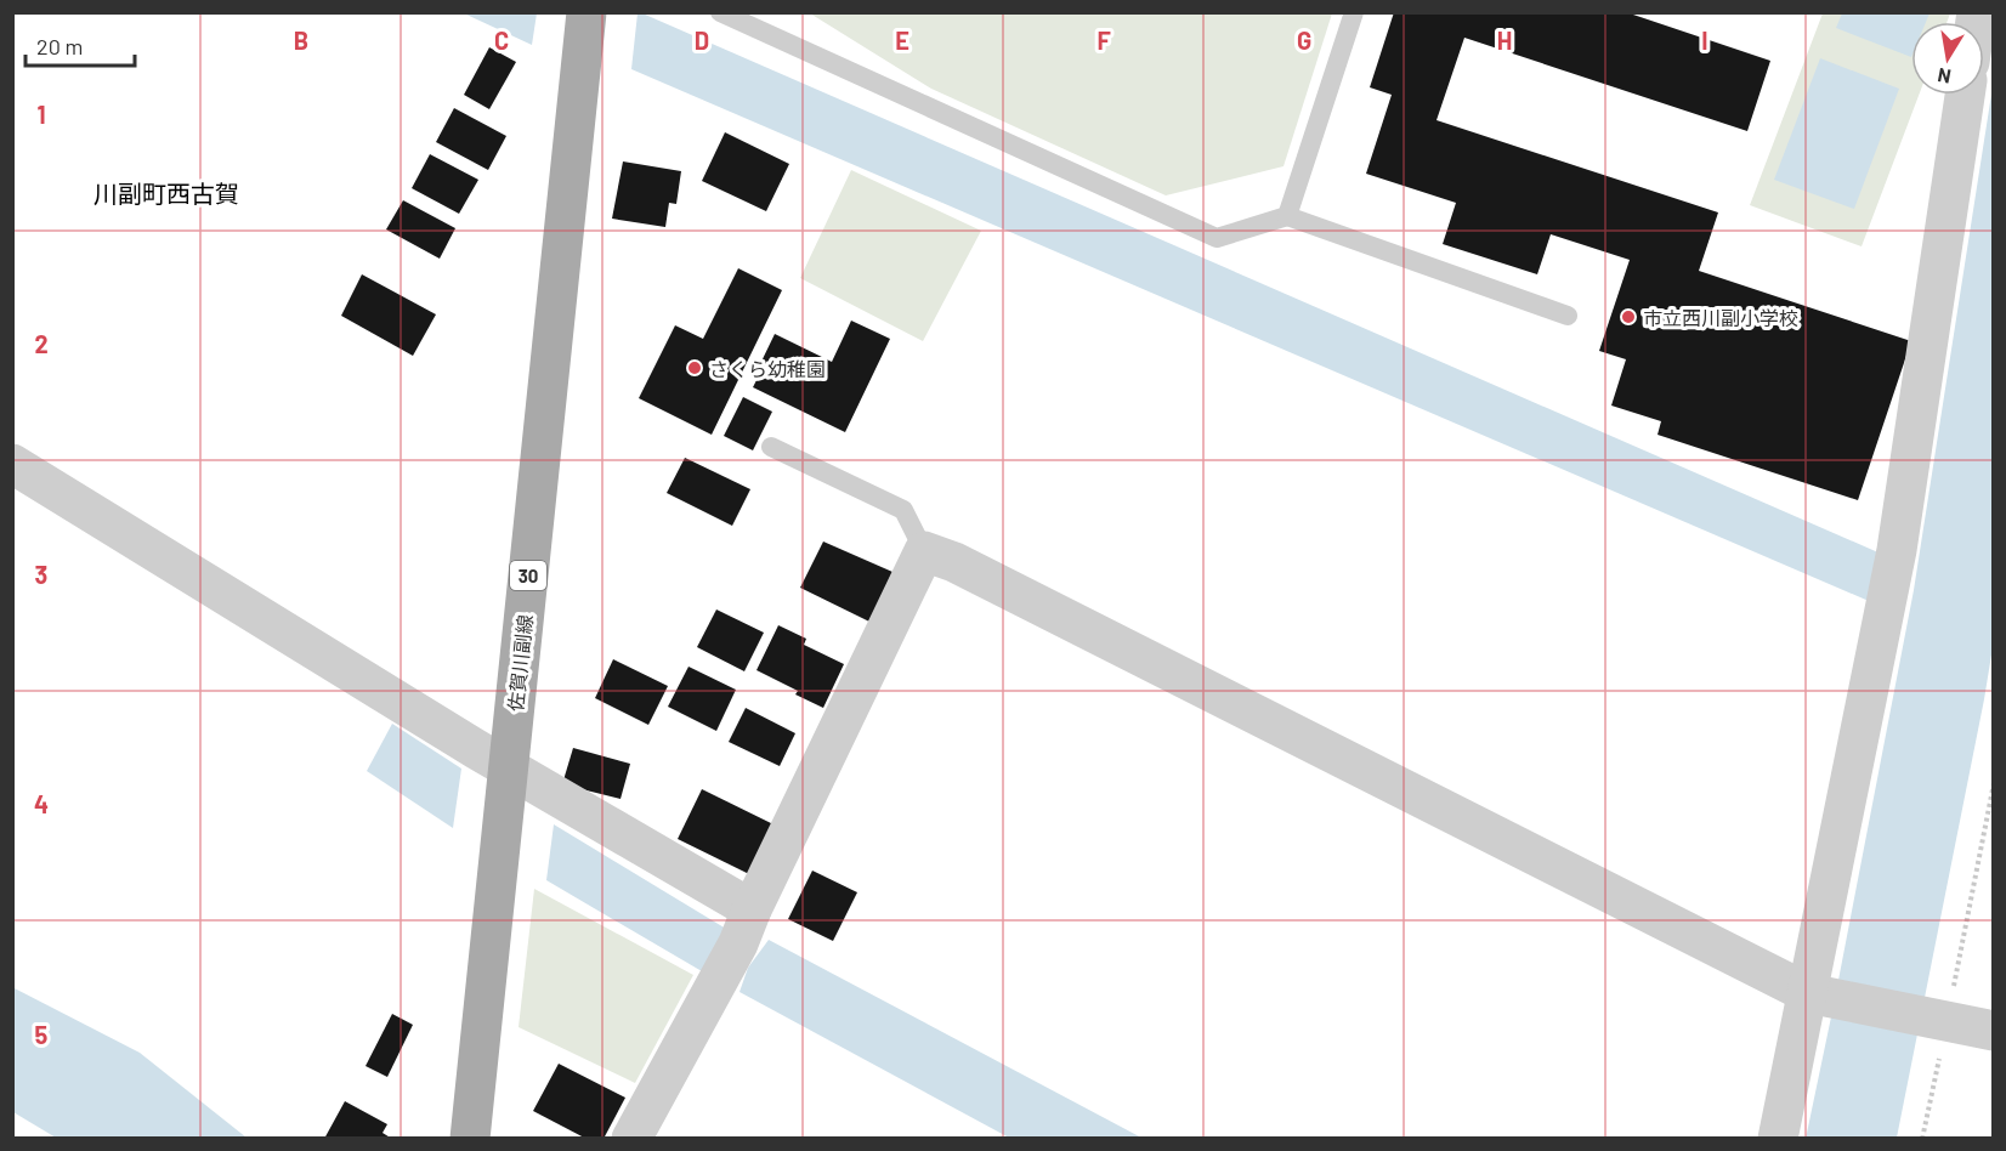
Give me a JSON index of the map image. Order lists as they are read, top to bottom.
{
  "streets": {
    "main road": ["30", "佐賀川副線"]
  },
  "districts": ["川副町西古賀"],
  "places": ["市立西川副小学校", "さくら幼稚園"],
  "scale_bar": "20 m",
  "north": "bottom",
  "grid": {
    "columns": [
      "B",
      "C",
      "D",
      "E",
      "F",
      "G",
      "H",
      "I"
    ],
    "rows": [
      "1",
      "2",
      "3",
      "4",
      "5"
    ]
  }
}
